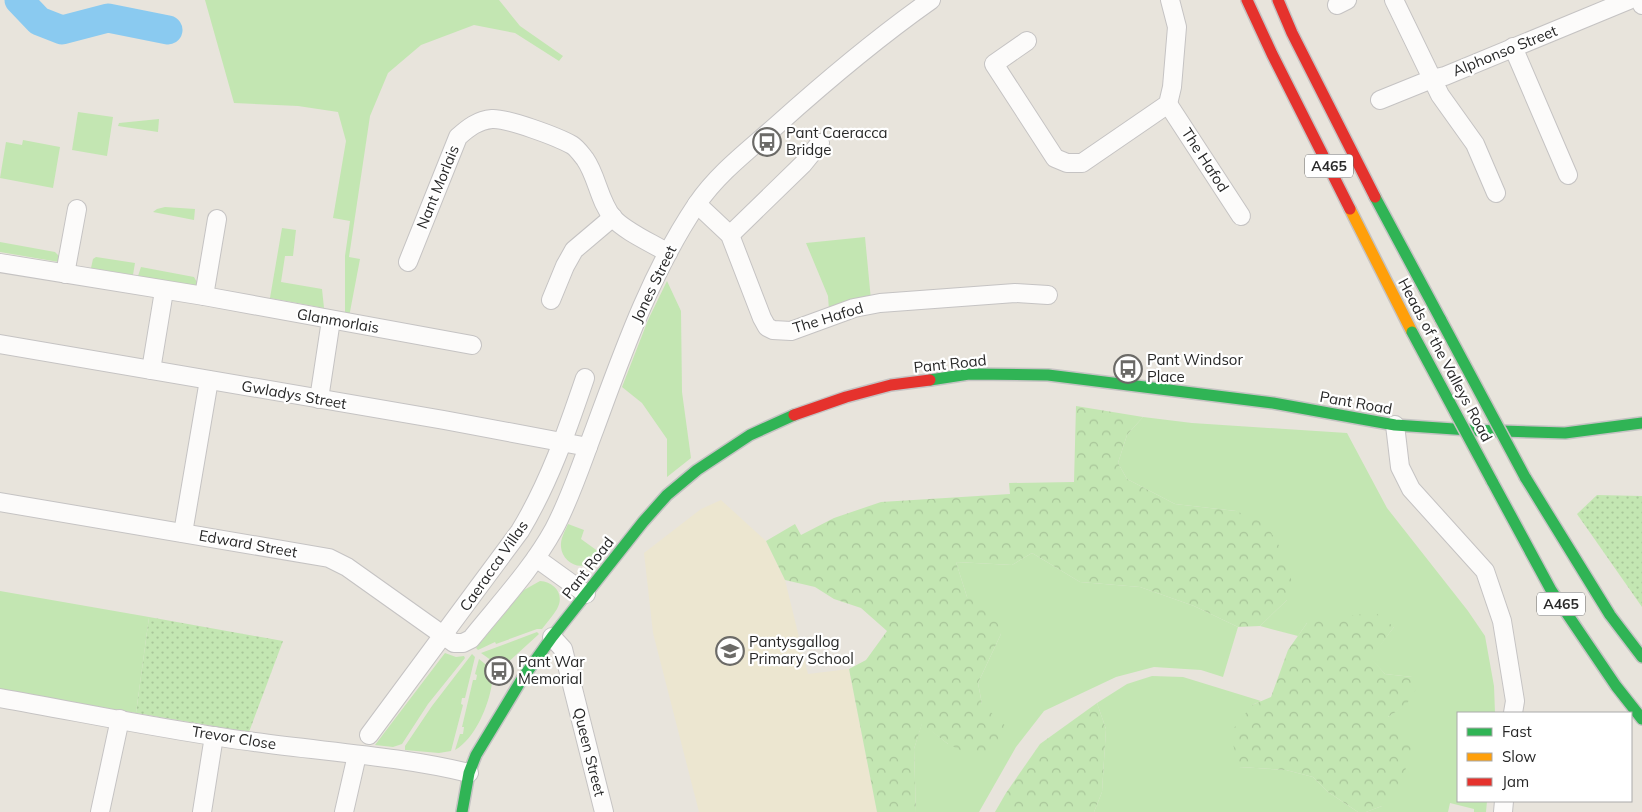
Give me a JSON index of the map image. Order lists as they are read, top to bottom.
{
  "streets": {
    "main road": ["A465", "Heads of the Valleys Road", "Pant Road"],
    "street": [
      "Alphonso Street",
      "The Hafod",
      "Nant Morlais",
      "Jones Street",
      "Glanmorlais",
      "Gwladys Street",
      "Edward Street",
      "Caeracca Villas",
      "Trevor Close",
      "Queen Street"
    ]
  },
  "crossings": [
    ["The Hafod", "Jones Street"],
    ["Nant Morlais", "Jones Street"],
    ["Jones Street", "Gwladys Street"],
    ["Jones Street", "Edward Street"],
    ["Pant Road", "Trevor Close"],
    ["Pant Road", "Queen Street"],
    ["Gwladys Street", "Caeracca Villas"],
    ["Edward Street", "Caeracca Villas"]
  ],
  "places": {
    "bus stop": ["Pant Caeracca Bridge", "Pant Windsor Place", "Pant War Memorial"],
    "school or university": ["Pantysgallog Primary School"]
  },
  "legend": ["Fast", "Slow", "Jam"]
}
